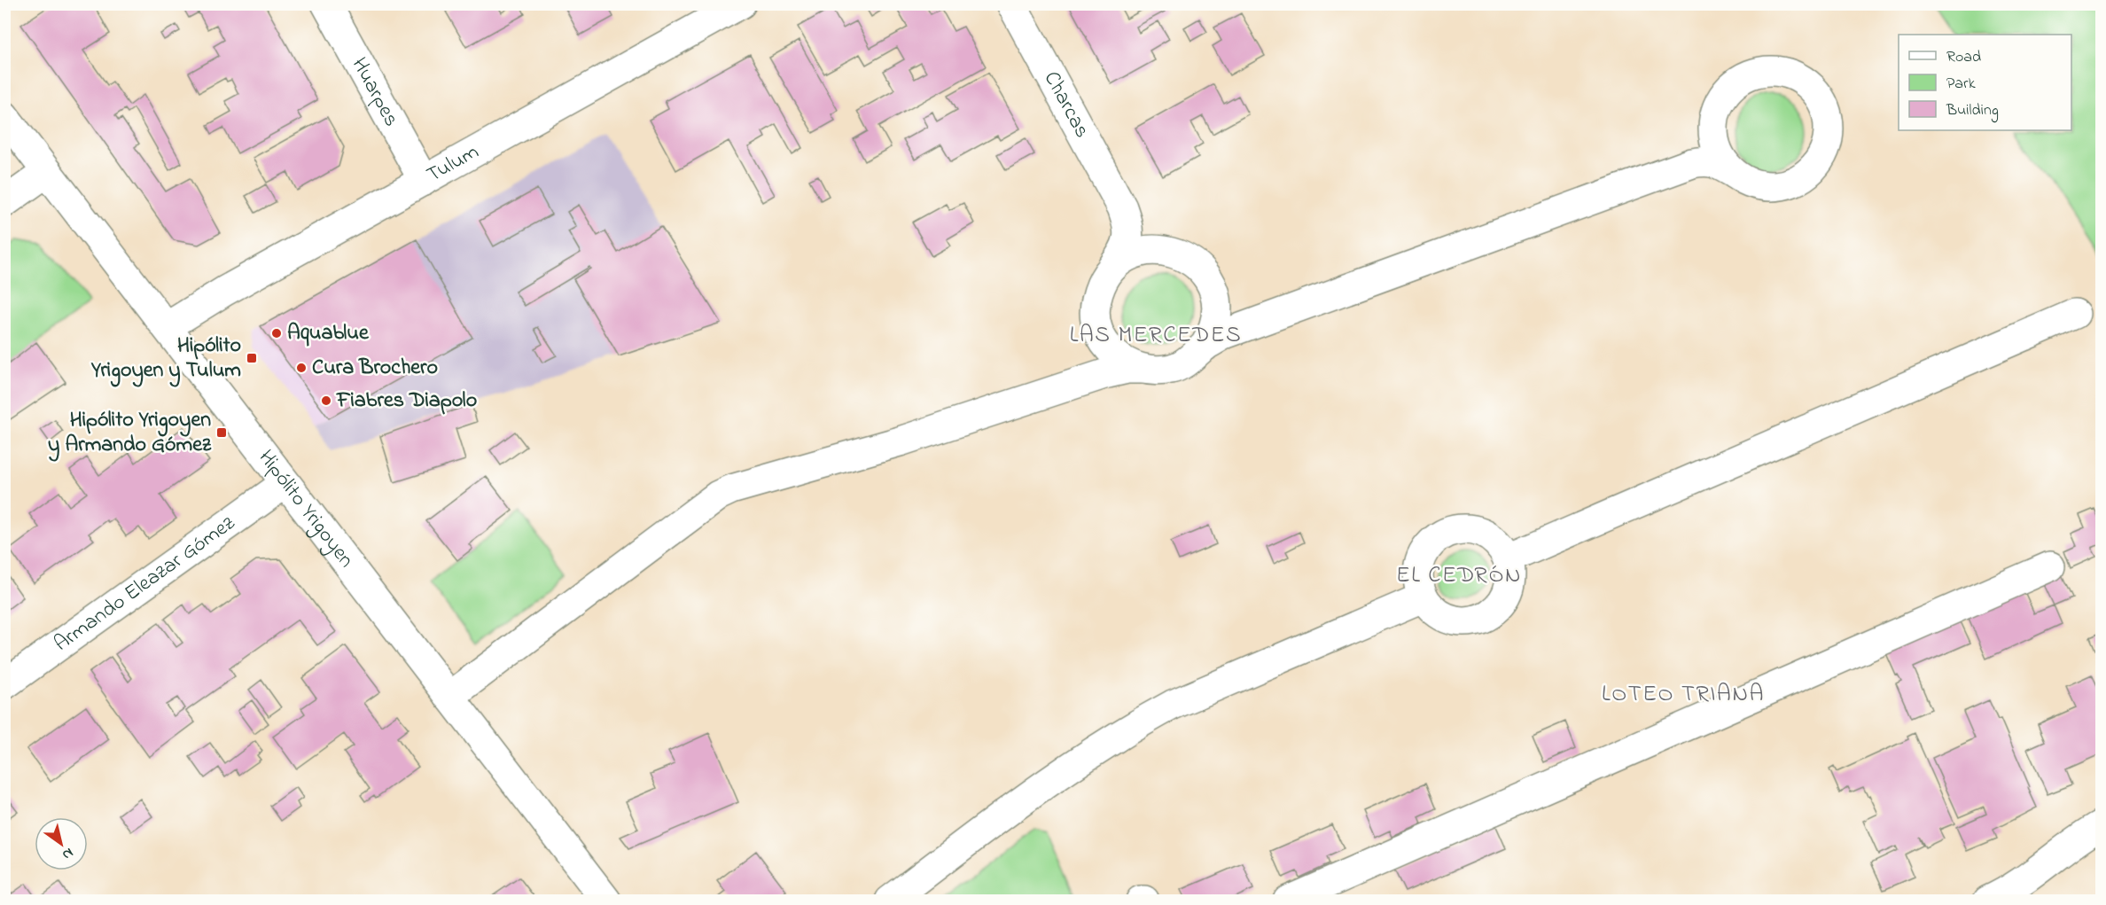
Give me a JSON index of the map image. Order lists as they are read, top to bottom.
{
  "streets": {
    "street": [
      "Huarpes",
      "Charcas",
      "Tulum",
      "Hipólito Yrigoyen",
      "Armando Eleazar Gómez"
    ]
  },
  "crossings": [
    ["Huarpes", "Tulum"],
    ["Tulum", "Hipólito Yrigoyen"],
    ["Hipólito Yrigoyen", "Armando Eleazar Gómez"]
  ],
  "districts": ["LAS MERCEDES", "EL CEDRÓN", "LOTEO TRIANA"],
  "places": {
    "other": ["Aquablue", "Cura Brochero", "Fiabres Diapolo"],
    "transit": ["Hipólito Yrigoyen y Tulum", "Hipólito Yrigoyen y Armando Gómez"]
  },
  "legend": ["Road", "Park", "Building"],
  "north": "bottom right"
}
